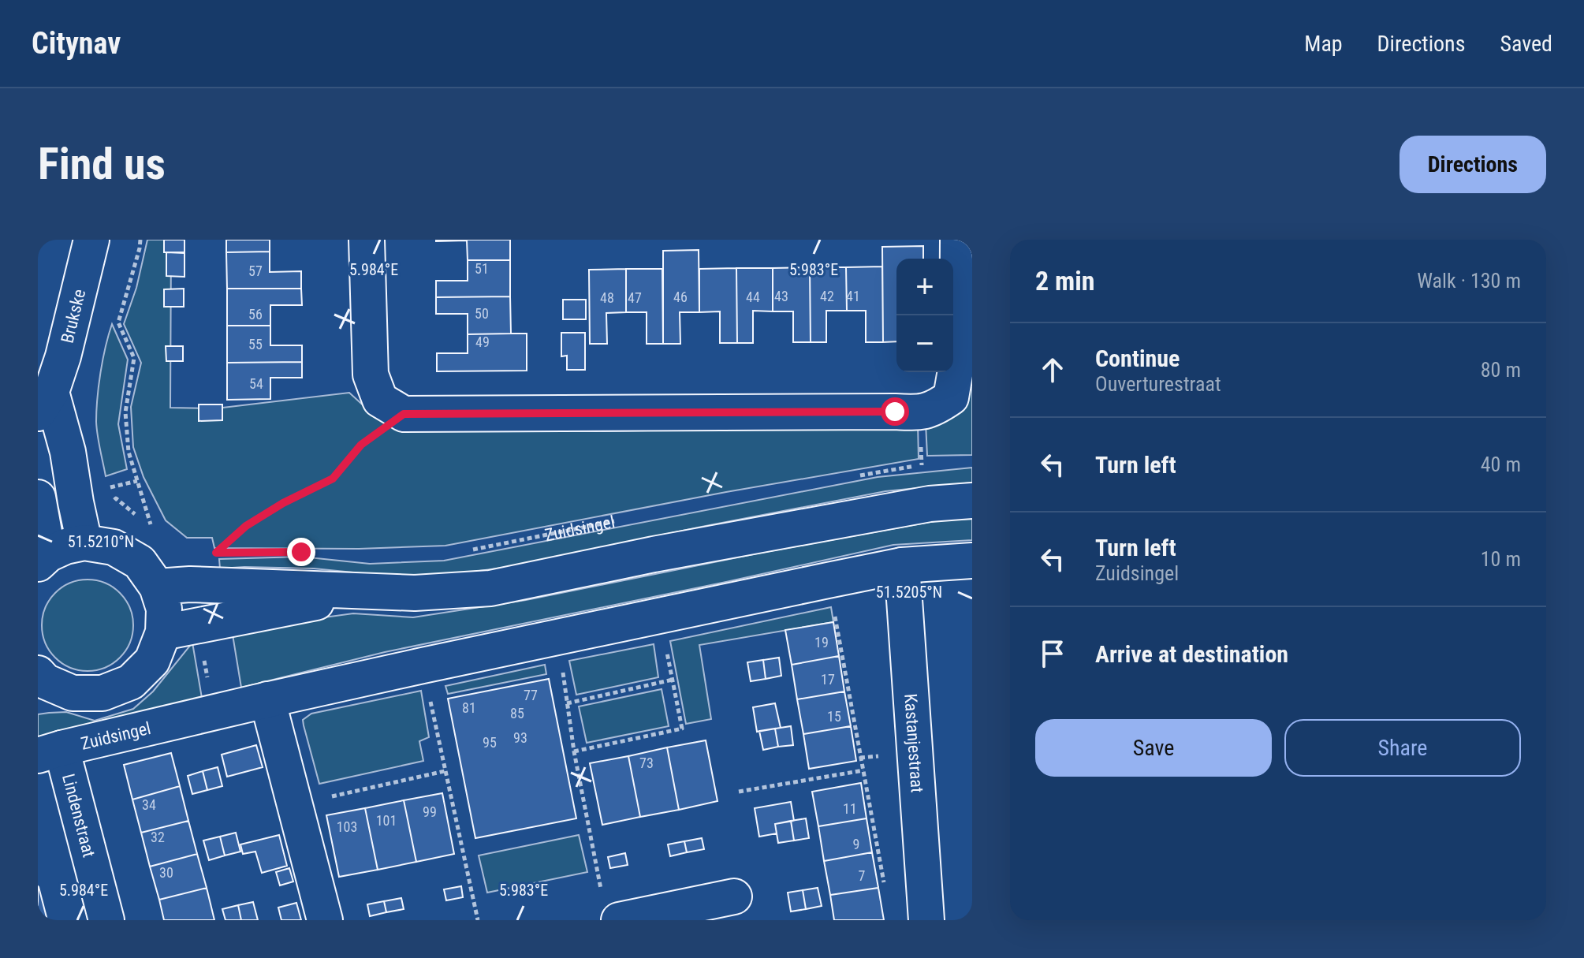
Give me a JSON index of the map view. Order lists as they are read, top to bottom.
{
  "streets": {
    "street": [
      "Brukske",
      "Zuidsingel",
      "Kastanjestraat",
      "Lindenstraat"
    ]
  },
  "crossings": [
    ["Zuidsingel", "Kastanjestraat"],
    ["Zuidsingel", "Lindenstraat"]
  ],
  "house_numbers": [
    "51",
    "57",
    "43",
    "42",
    "41",
    "46",
    "44",
    "48",
    "47",
    "50",
    "56",
    "49",
    "55",
    "54",
    "19",
    "17",
    "77",
    "81",
    "85",
    "15",
    "93",
    "95",
    "73",
    "34",
    "11",
    "99",
    "101",
    "103",
    "32",
    "9",
    "30",
    "7"
  ],
  "page": {
    "header": "Citynav",
    "nav": ["Map", "Directions", "Saved"],
    "buttons": [
      "Directions",
      ["Save", "Share"]
    ],
    "title": "Find us",
    "heading": ["2 min", "Walk · 130 m"],
    "map_buttons": ["+", "−"],
    "list": [
      ["Continue", "Ouverturestraat", "80 m"],
      ["Turn left", "40 m"],
      ["Turn left", "Zuidsingel", "10 m"],
      "Arrive at destination"
    ]
  },
  "coordinates": [
    "5.984°E",
    "5.983°E",
    "51.5210°N",
    "51.5205°N"
  ]
}
